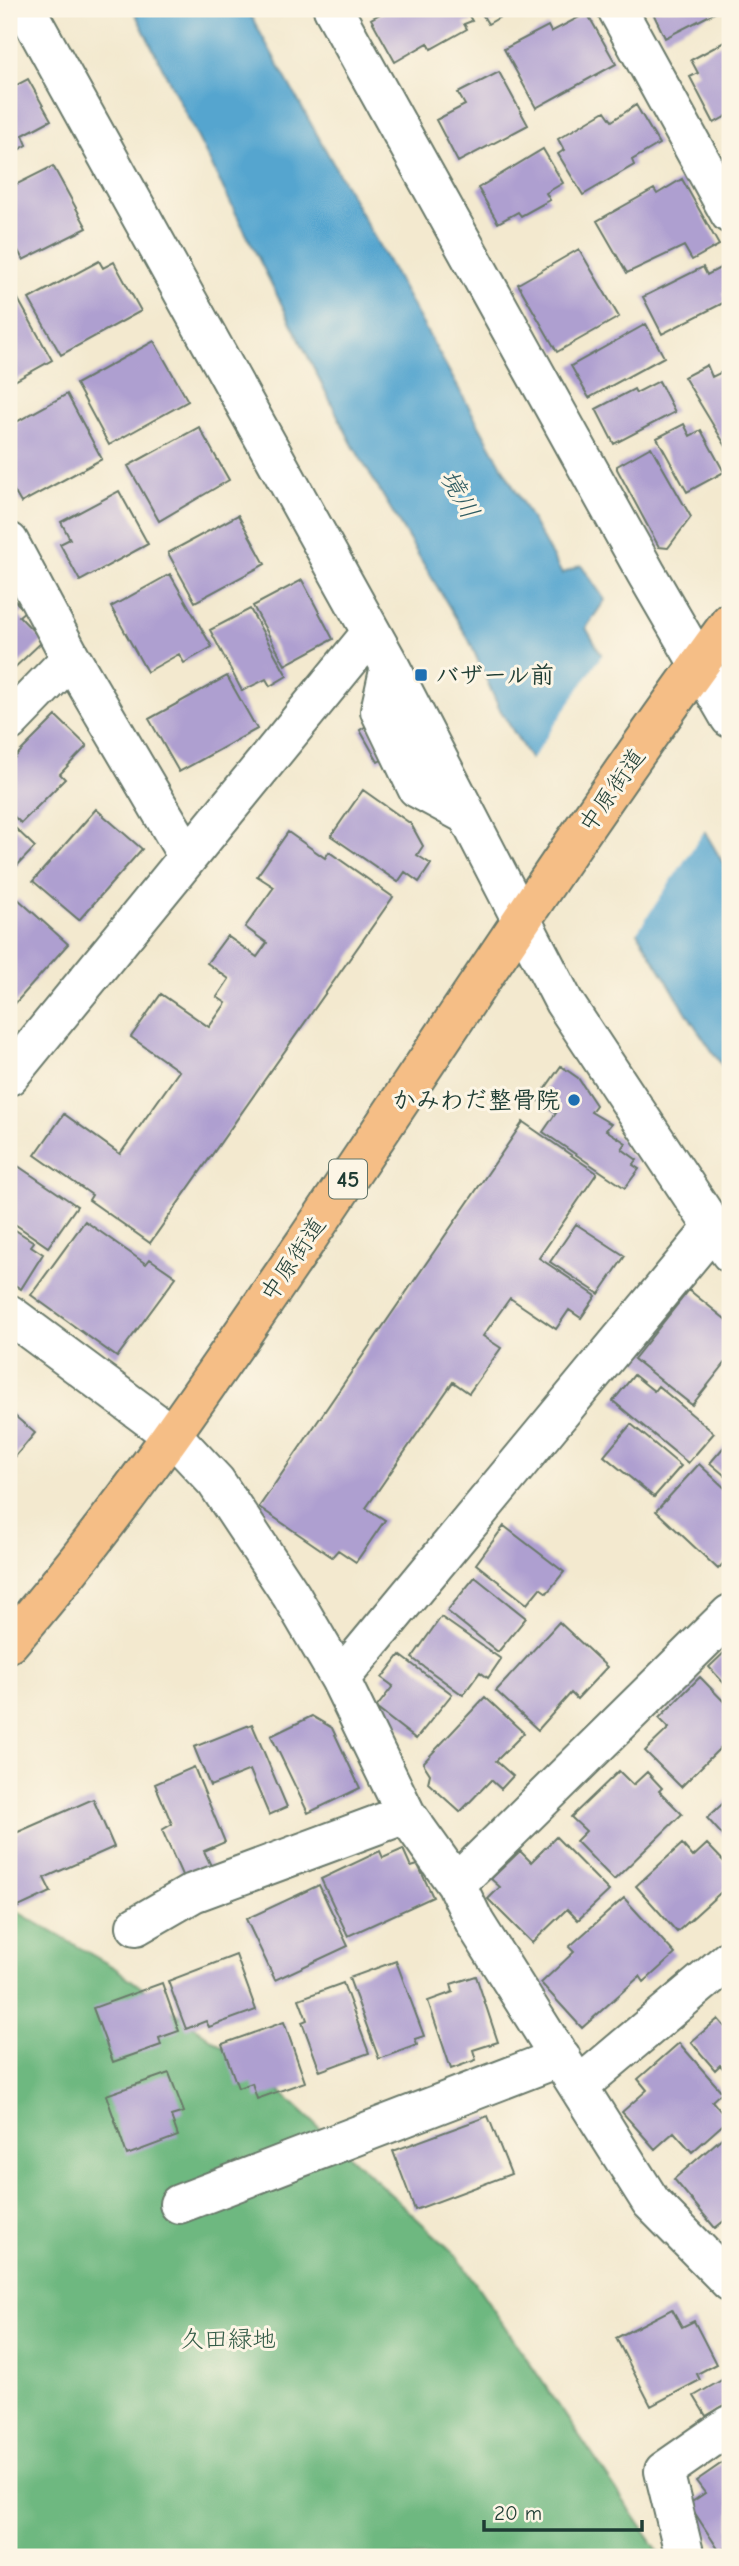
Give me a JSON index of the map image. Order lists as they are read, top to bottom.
{
  "streets": {
    "main road": ["中原街道", "45"]
  },
  "water": ["境川"],
  "parks": ["久田緑地"],
  "places": {
    "transit": ["バザール前"],
    "other": ["かみわだ整骨院"]
  },
  "scale_bar": "20 m"
}
